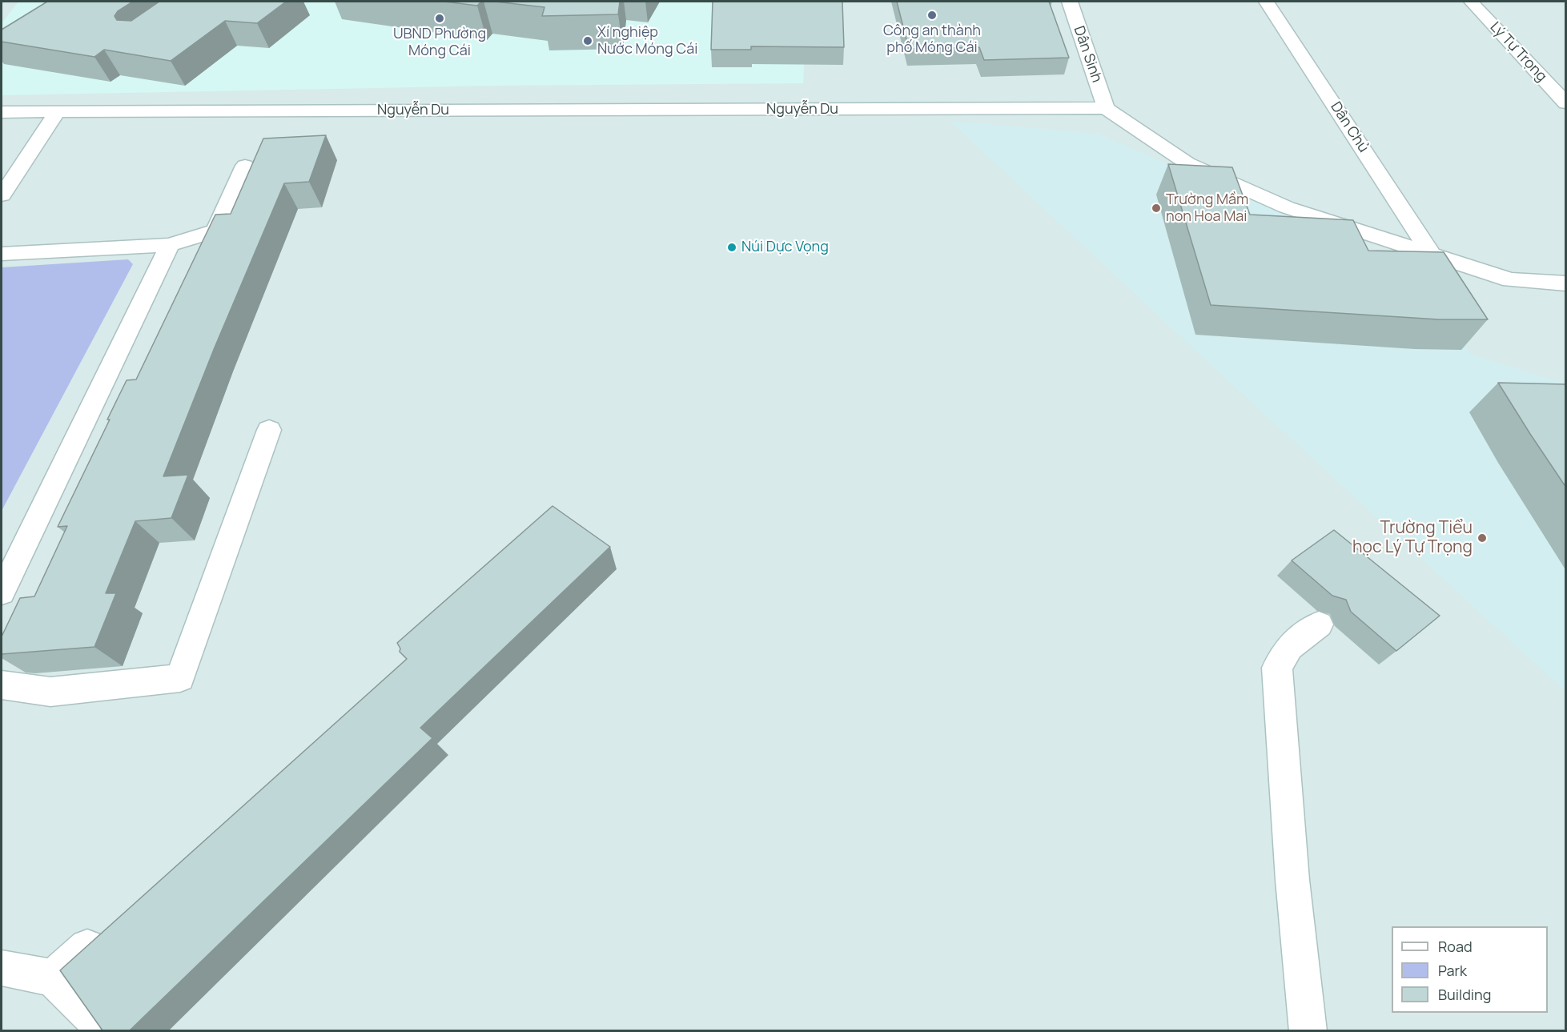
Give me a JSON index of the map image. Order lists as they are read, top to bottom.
{
  "streets": {
    "street": [
      "Lý Tự Trọng",
      "Dân Sinh",
      "Nguyễn Du",
      "Dân Chủ"
    ]
  },
  "crossings": [
    ["Dân Sinh", "Nguyễn Du"]
  ],
  "places": [
    "Công an thành phố Móng Cái",
    "UBND Phường Móng Cái",
    "Xí nghiệp Nước Móng Cái",
    "Trường Mầm non Hoa Mai",
    "Núi Dực Vọng",
    "Trường Tiểu học Lý Tự Trọng"
  ],
  "legend": ["Road", "Park", "Building"]
}
